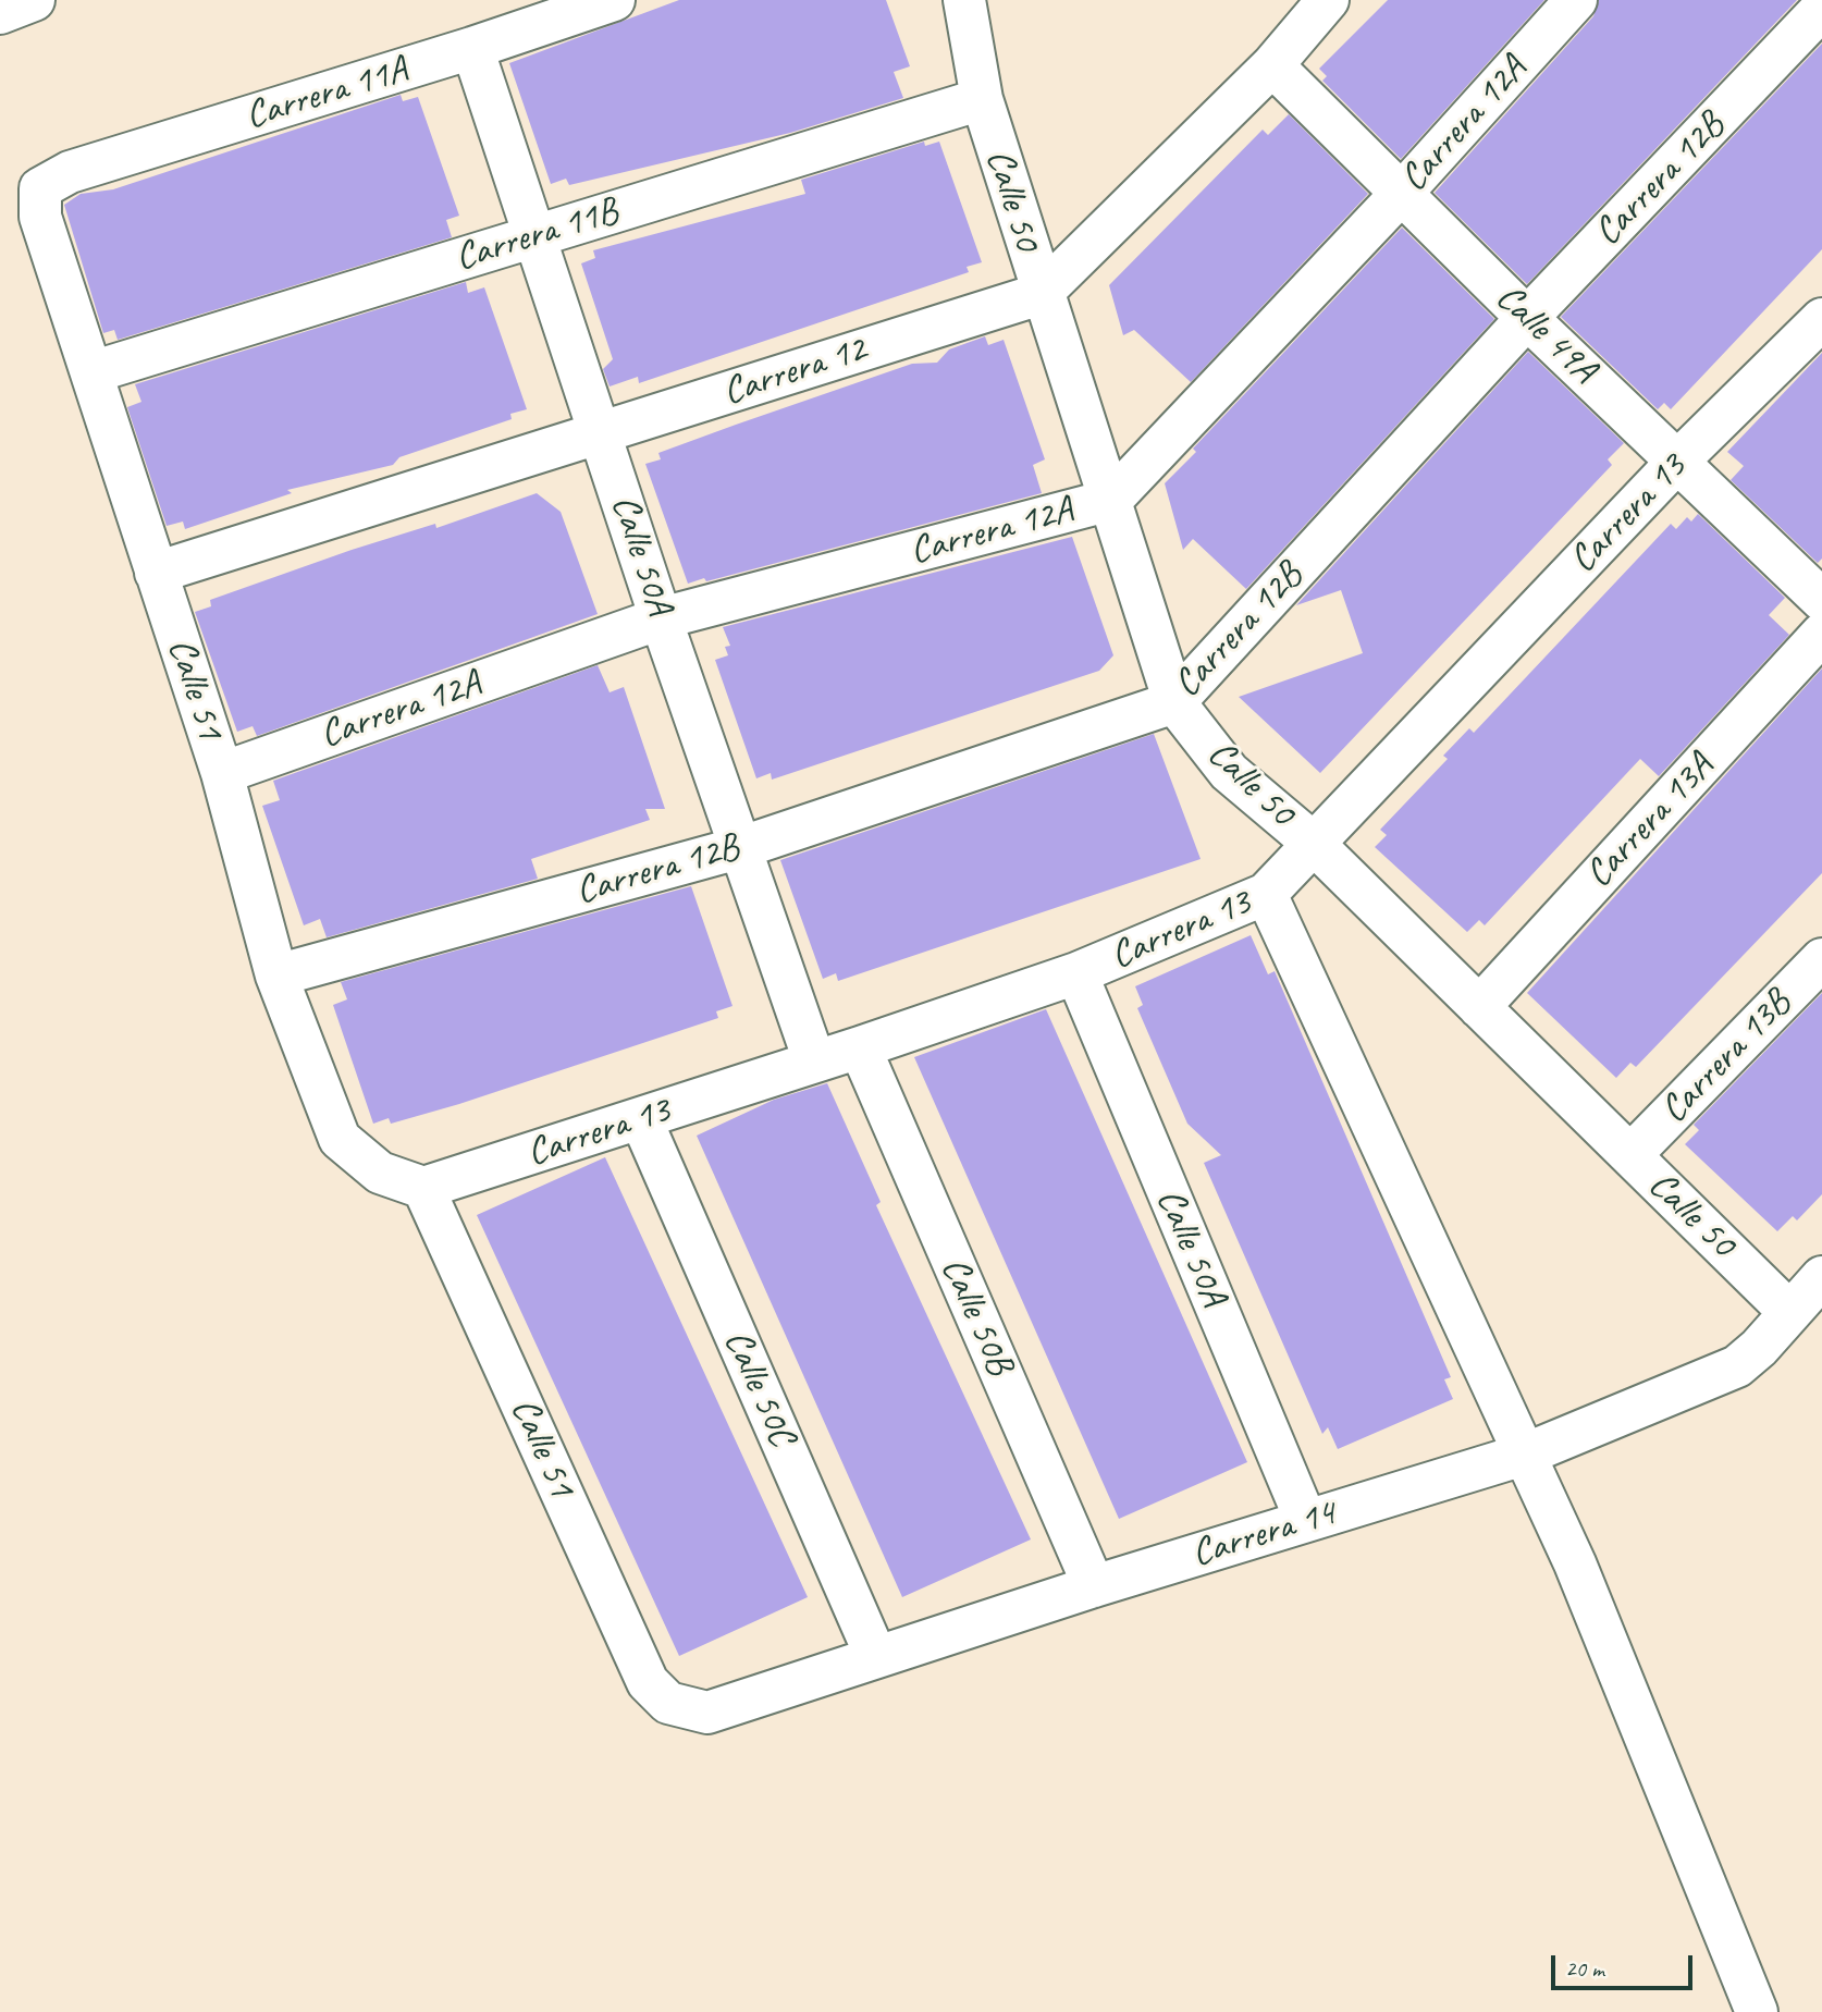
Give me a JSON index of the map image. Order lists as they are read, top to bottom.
{
  "streets": {
    "street": [
      "Carrera 11A",
      "Carrera 12A",
      "Carrera 12B",
      "Calle 50",
      "Carrera 11B",
      "Calle 49A",
      "Carrera 12",
      "Carrera 13",
      "Calle 50A",
      "Calle 51",
      "Carrera 13A",
      "Carrera 13B",
      "Calle 50B",
      "Calle 50C",
      "Carrera 14"
    ]
  },
  "crossings": [
    ["Carrera 11A", "Calle 50A"],
    ["Carrera 11A", "Calle 51"],
    ["Carrera 12A", "Calle 50"],
    ["Carrera 12A", "Calle 49A"],
    ["Carrera 12A", "Calle 50A"],
    ["Carrera 12A", "Calle 51"],
    ["Carrera 12B", "Calle 50"],
    ["Carrera 12B", "Calle 49A"],
    ["Carrera 12B", "Calle 50A"],
    ["Carrera 12B", "Calle 51"],
    ["Calle 50", "Carrera 11B"],
    ["Calle 50", "Carrera 12"],
    ["Calle 50", "Carrera 13"],
    ["Calle 50", "Carrera 13A"],
    ["Calle 50", "Carrera 13B"],
    ["Calle 50", "Carrera 14"],
    ["Carrera 11B", "Calle 50A"],
    ["Carrera 11B", "Calle 51"],
    ["Calle 49A", "Carrera 12"],
    ["Calle 49A", "Carrera 13"],
    ["Carrera 12", "Calle 50A"],
    ["Carrera 12", "Calle 51"],
    ["Carrera 13", "Calle 50A"],
    ["Carrera 13", "Calle 51"],
    ["Carrera 13", "Calle 50B"],
    ["Carrera 13", "Calle 50C"],
    ["Calle 50A", "Carrera 14"],
    ["Calle 51", "Carrera 14"],
    ["Calle 50B", "Carrera 14"],
    ["Calle 50C", "Carrera 14"]
  ],
  "scale_bar": "20 m"
}
